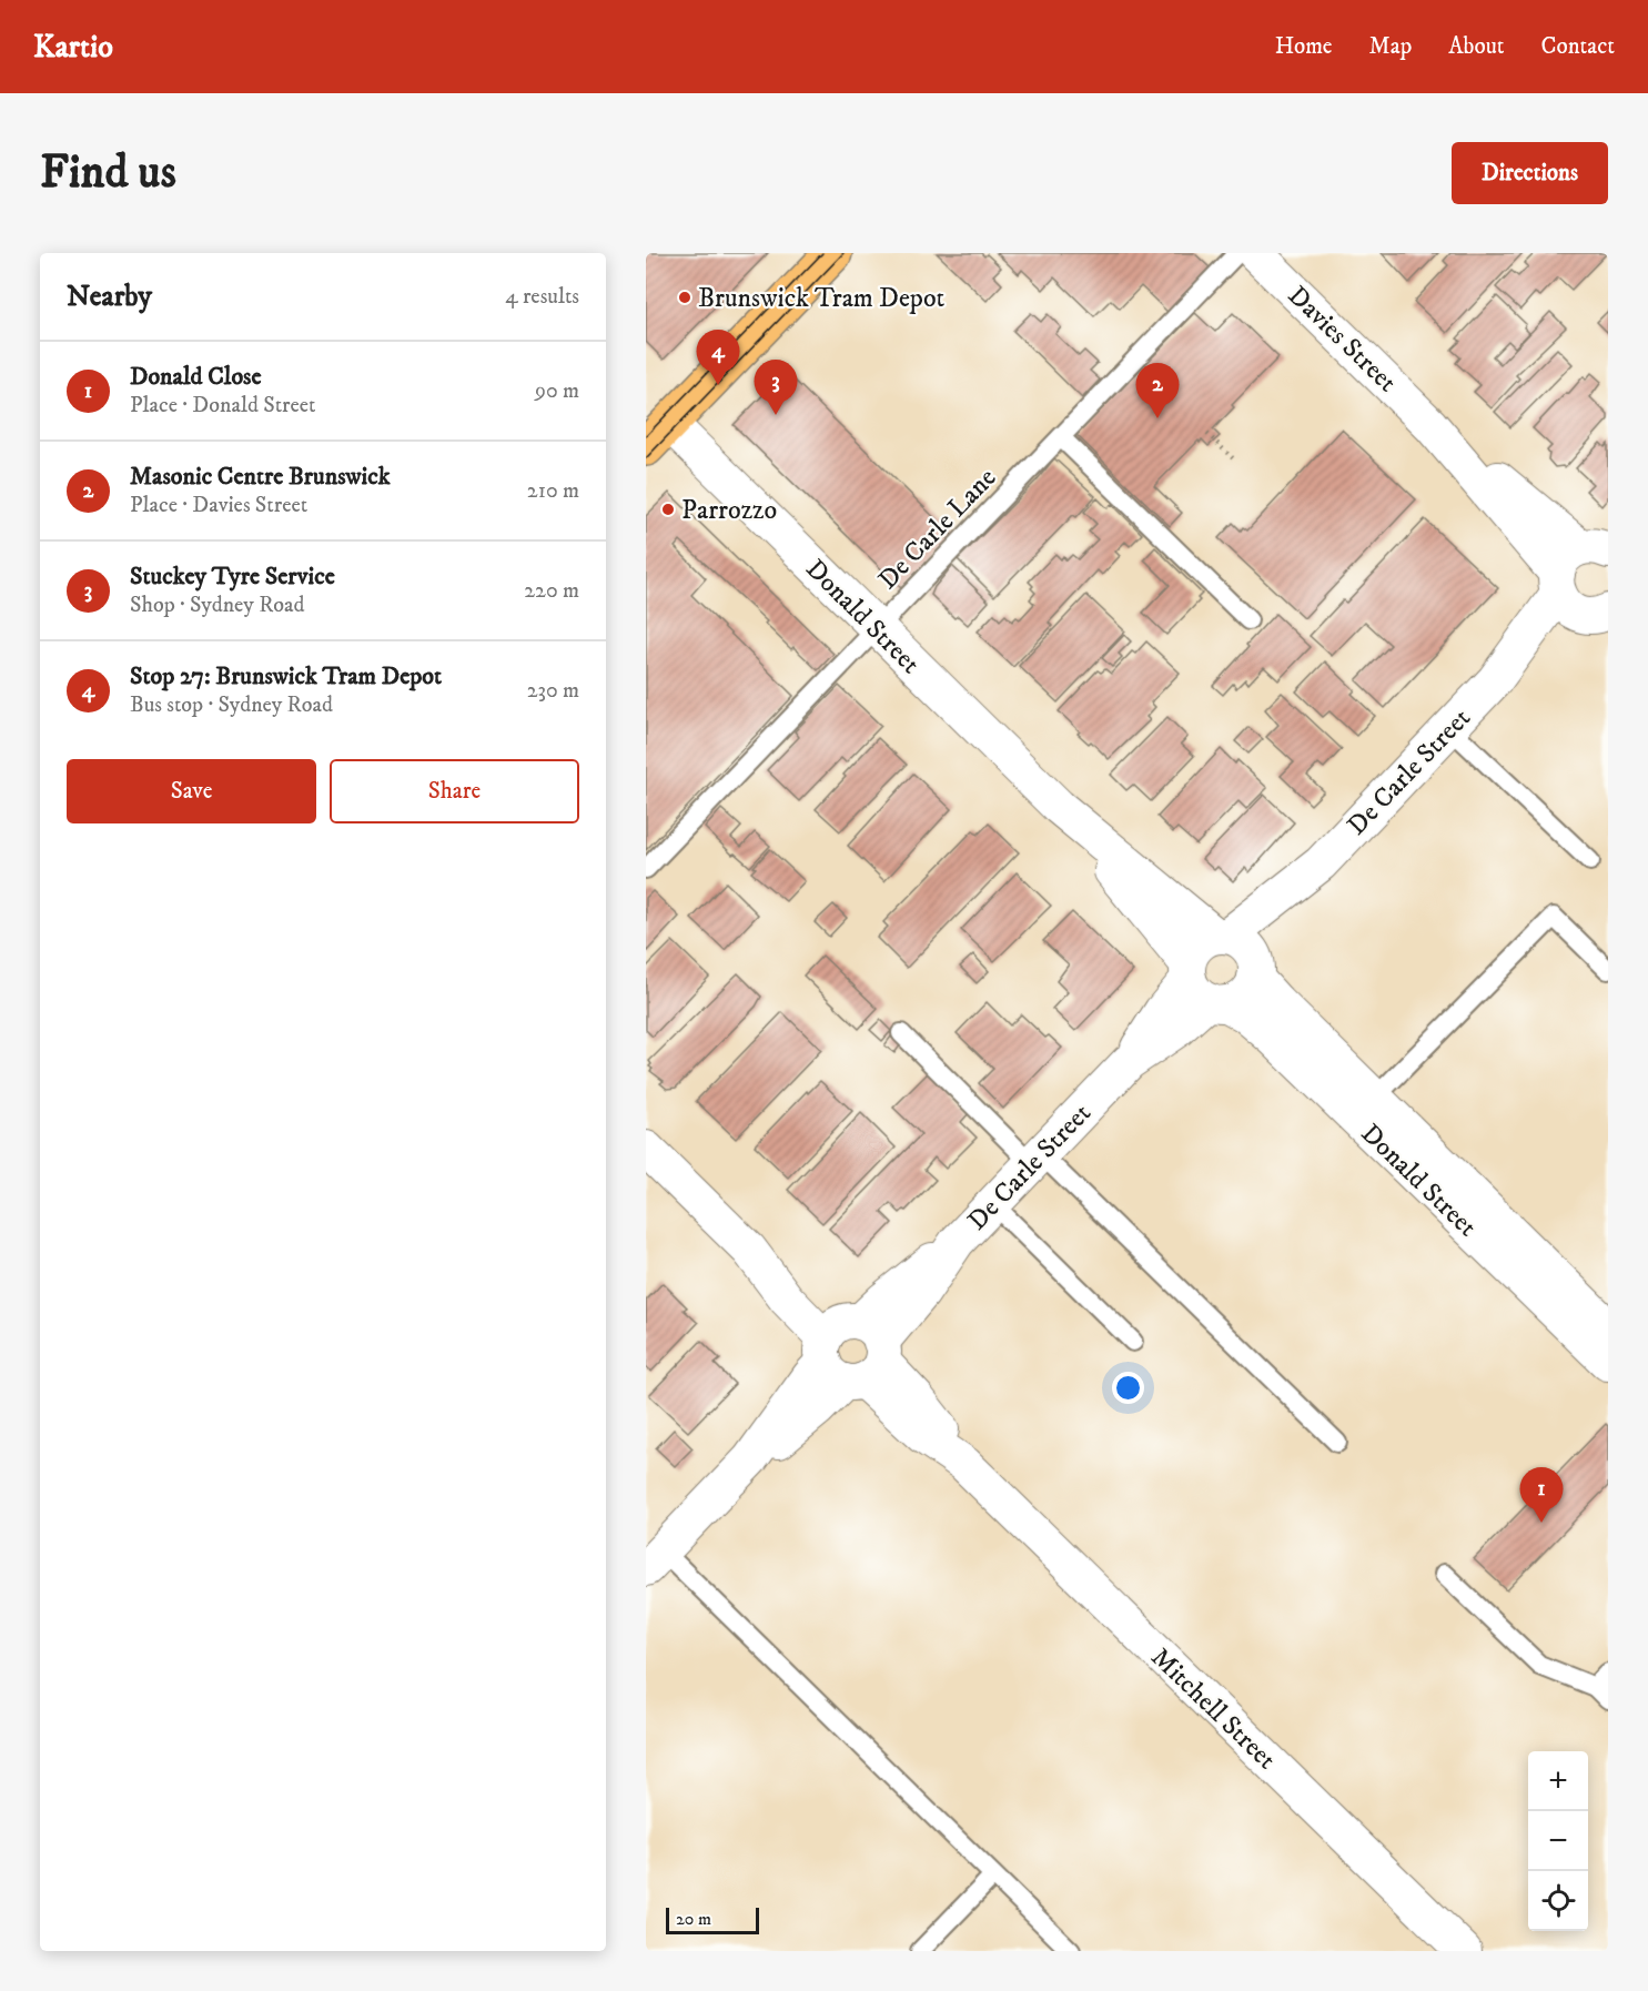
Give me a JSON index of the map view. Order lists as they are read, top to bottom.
{
  "streets": {
    "street": [
      "Davies Street",
      "Donald Street",
      "De Carle Street",
      "Mitchell Street"
    ],
    "lane": ["De Carle Lane"]
  },
  "crossings": [
    ["Davies Street", "De Carle Street"],
    ["De Carle Lane", "Donald Street"],
    ["Donald Street", "De Carle Street"],
    ["De Carle Street", "Mitchell Street"]
  ],
  "places": ["Brunswick Tram Depot", "Parrozzo"],
  "scale_bar": "20 m",
  "page": {
    "header": "Kartio",
    "nav": [
      "Home",
      "Map",
      "About",
      "Contact"
    ],
    "buttons": [
      "Directions",
      ["Save", "Share"]
    ],
    "title": "Find us",
    "heading": ["Nearby", "4 results"],
    "pins": [
      "4",
      "3",
      "2",
      "1"
    ],
    "list": [
      {
        "mark": "1",
        "name": "Donald Close",
        "note": "Place · Donald Street",
        "value": "90 m"
      },
      {
        "mark": "2",
        "name": "Masonic Centre Brunswick",
        "note": "Place · Davies Street",
        "value": "210 m"
      },
      {
        "mark": "3",
        "name": "Stuckey Tyre Service",
        "note": "Shop · Sydney Road",
        "value": "220 m"
      },
      {
        "mark": "4",
        "name": "Stop 27: Brunswick Tram Depot",
        "note": "Bus stop · Sydney Road",
        "value": "230 m"
      }
    ],
    "map_buttons": ["+", "−"],
    "scale": "20 m"
  }
}
